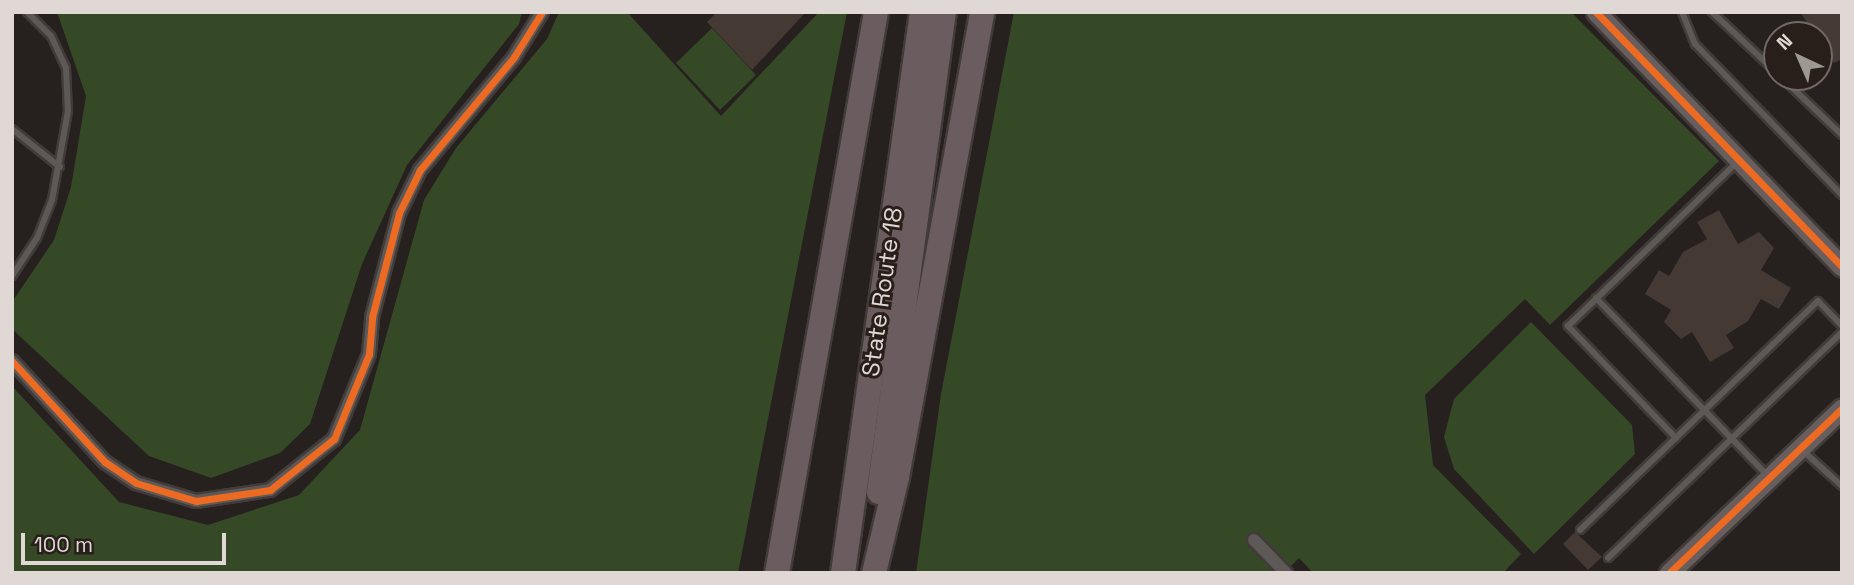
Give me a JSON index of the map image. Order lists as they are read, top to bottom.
{
  "streets": {
    "highway": ["State Route 18"]
  },
  "scale_bar": "100 m",
  "north": "top left"
}
